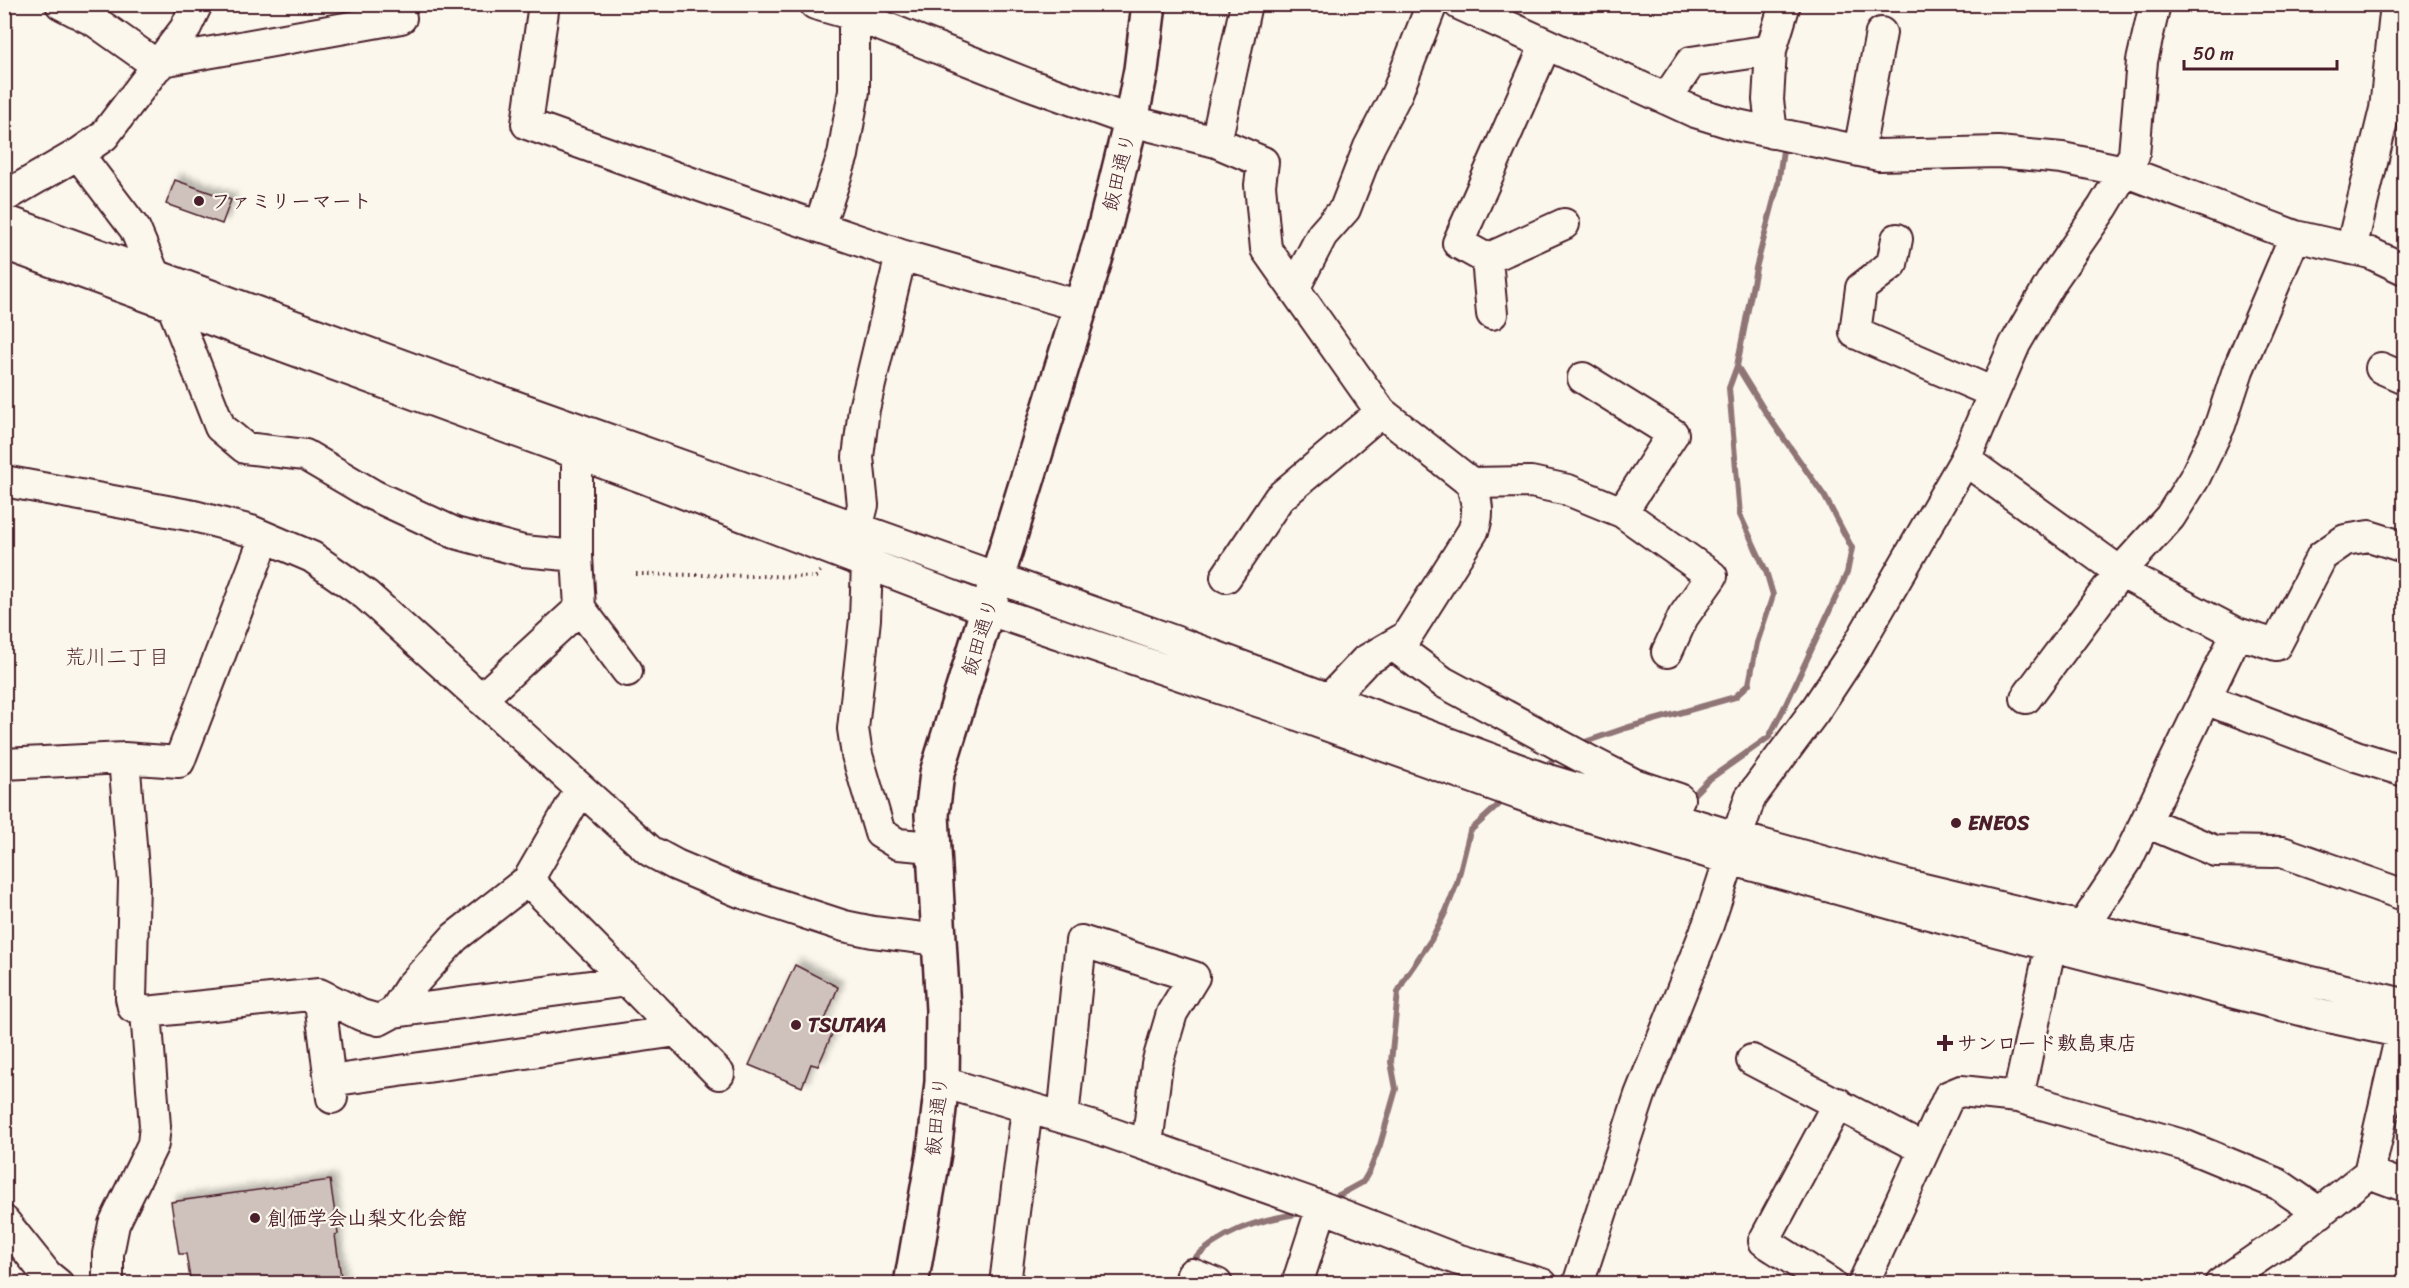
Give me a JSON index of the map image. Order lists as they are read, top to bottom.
{
  "streets": {
    "main road": ["飯田通り"]
  },
  "districts": ["荒川二丁目"],
  "places": {
    "other": [
      "ファミリーマート",
      "ENEOS",
      "TSUTAYA",
      "創価学会山梨文化会館"
    ],
    "health": ["サンロード敷島東店"]
  },
  "scale_bar": "50 m"
}
